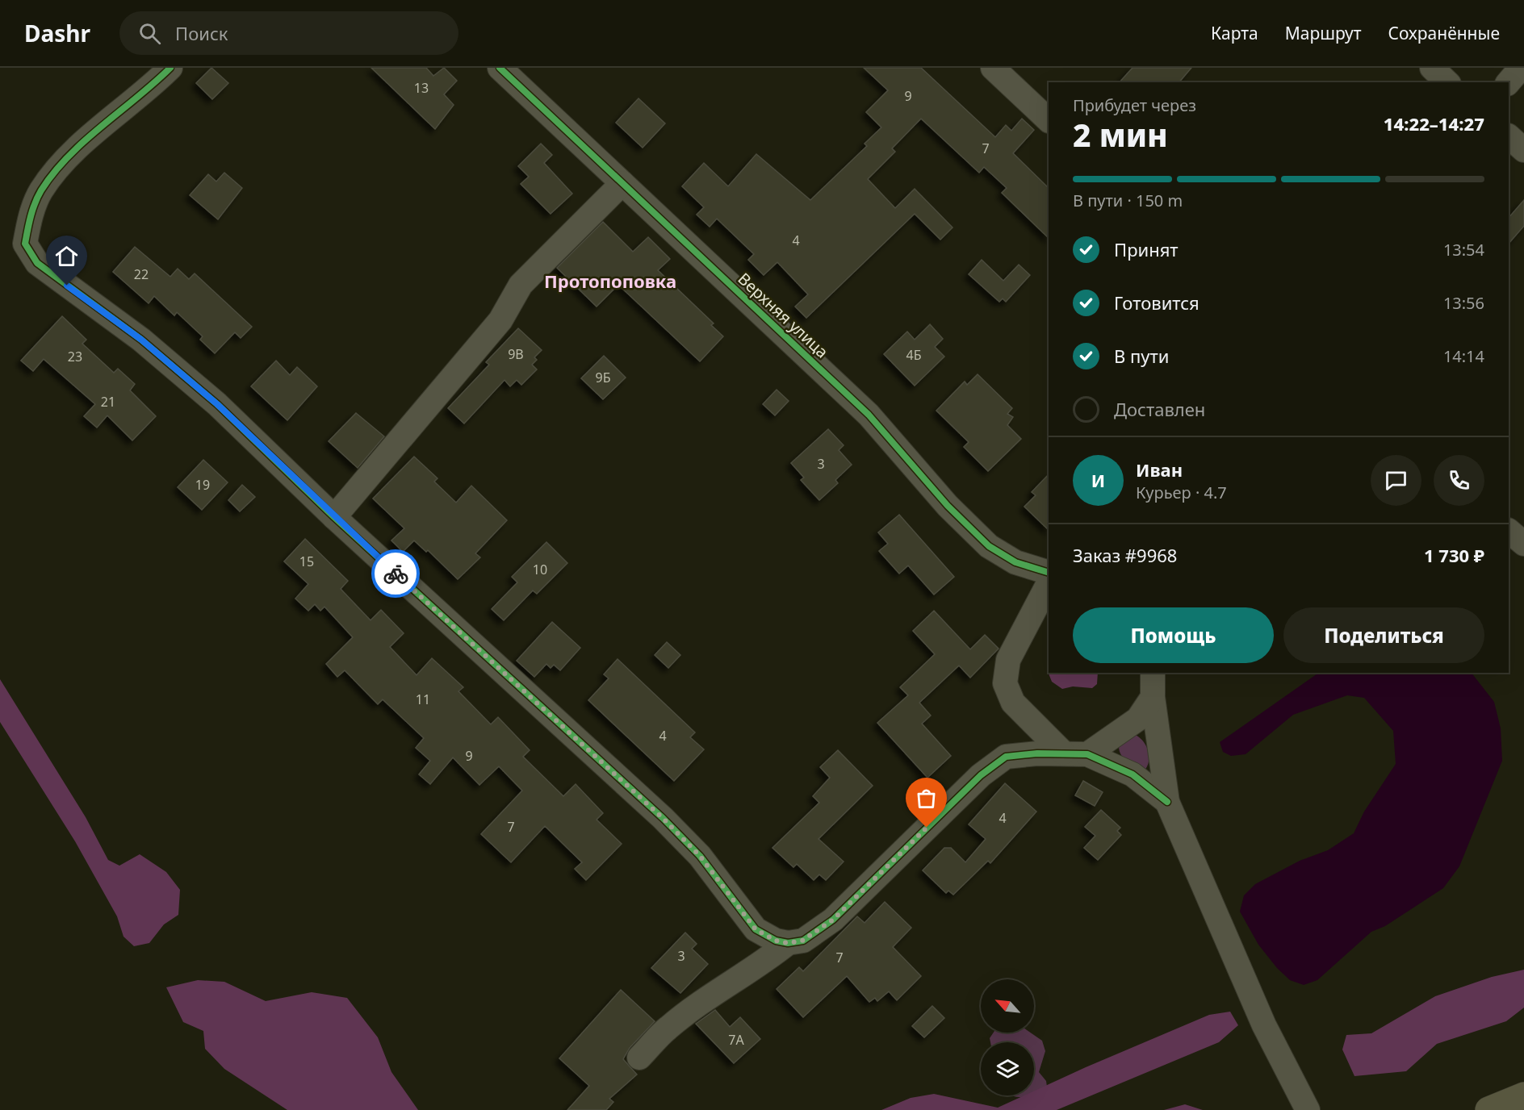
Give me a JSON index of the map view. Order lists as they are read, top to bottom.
{
  "streets": {
    "street": ["Верхняя улица"]
  },
  "districts": ["Протопоповка"],
  "house_numbers": [
    "13",
    "9",
    "7",
    "4",
    "22",
    "9В",
    "4Б",
    "23",
    "9Б",
    "21",
    "3",
    "19",
    "15",
    "10",
    "11",
    "4",
    "9",
    "4",
    "7",
    "3",
    "7",
    "7А"
  ],
  "north": "top left",
  "page": {
    "header": "Dashr",
    "search": "Поиск",
    "nav": ["Карта", "Маршрут", "Сохранённые"],
    "heading": ["2 мин", "Прибудет через", "14:22–14:27"],
    "panel": [
      "Иван",
      "Курьер · 4.7",
      "Заказ #9968",
      "1 730 ₽"
    ],
    "bar": "В пути · 150 m",
    "list": [
      ["Принят", "13:54"],
      ["Готовится", "13:56"],
      ["В пути", "14:14"],
      "Доставлен"
    ],
    "round": "И",
    "buttons": ["Помощь", "Поделиться"]
  }
}
